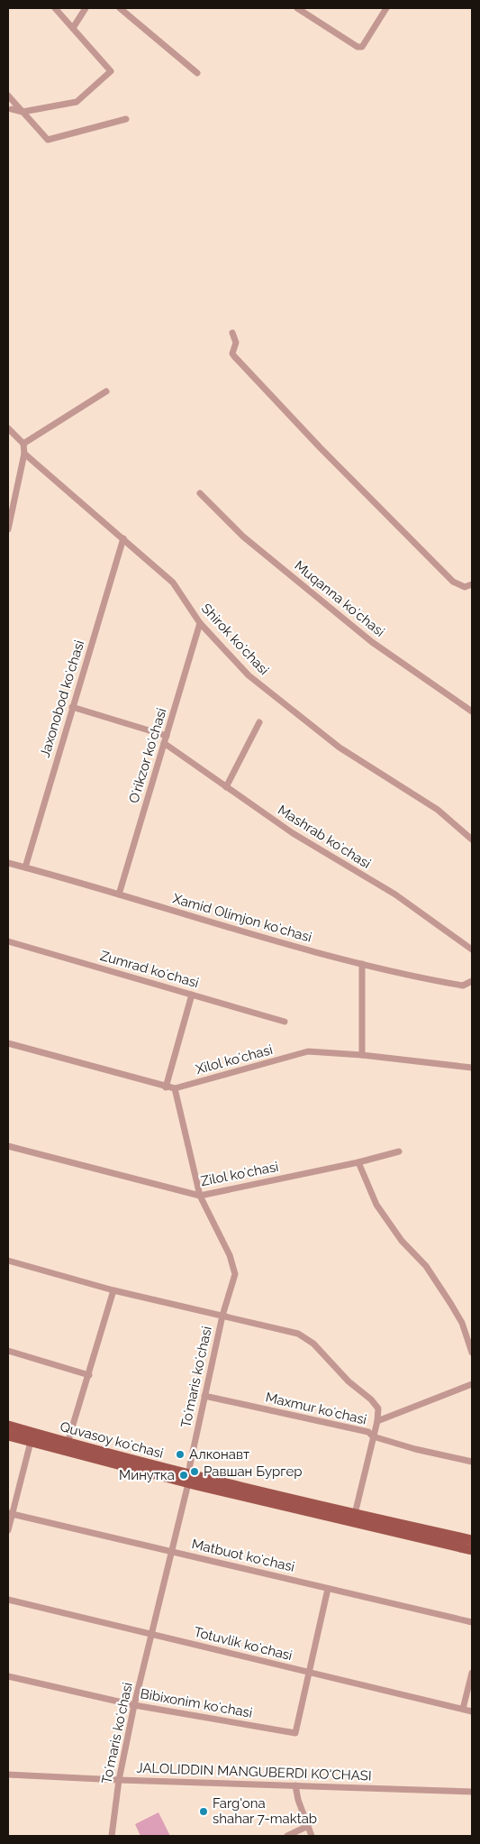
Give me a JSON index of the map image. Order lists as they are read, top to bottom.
{
  "streets": {
    "main road": ["Quvasoy koʻchasi"],
    "street": [
      "Muqanna koʻchasi",
      "Shirok koʻchasi",
      "Jaxonobod koʻchasi",
      "Oʻrikzor koʻchasi",
      "Mashrab koʻchasi",
      "Xamid Olimjon koʻchasi",
      "Zumrad koʻchasi",
      "Xilol koʻchasi",
      "Zilol koʻchasi",
      "Toʻmaris koʻchasi",
      "Maxmur koʻchasi",
      "Matbuot koʻchasi",
      "Totuvlik koʻchasi",
      "Bibixonim koʻchasi",
      "JALOLIDDIN MANGUBERDI KO'CHASI"
    ]
  },
  "crossings": [
    ["Shirok koʻchasi", "Jaxonobod koʻchasi"],
    ["Shirok koʻchasi", "Oʻrikzor koʻchasi"],
    ["Jaxonobod koʻchasi", "Xamid Olimjon koʻchasi"],
    ["Oʻrikzor koʻchasi", "Mashrab koʻchasi"],
    ["Oʻrikzor koʻchasi", "Xamid Olimjon koʻchasi"],
    ["Xilol koʻchasi", "Toʻmaris koʻchasi"],
    ["Zilol koʻchasi", "Toʻmaris koʻchasi"],
    ["Toʻmaris koʻchasi", "Maxmur koʻchasi"],
    ["Toʻmaris koʻchasi", "Quvasoy koʻchasi"],
    ["Toʻmaris koʻchasi", "Matbuot koʻchasi"],
    ["Toʻmaris koʻchasi", "Totuvlik koʻchasi"],
    ["Toʻmaris koʻchasi", "Bibixonim koʻchasi"],
    ["Toʻmaris koʻchasi", "JALOLIDDIN MANGUBERDI KO'CHASI"],
    ["Totuvlik koʻchasi", "Bibixonim koʻchasi"]
  ],
  "places": [
    "Алконавт",
    "Равшан Бургер",
    "Минутка",
    "Farg'ona shahar 7-maktab"
  ]
}
